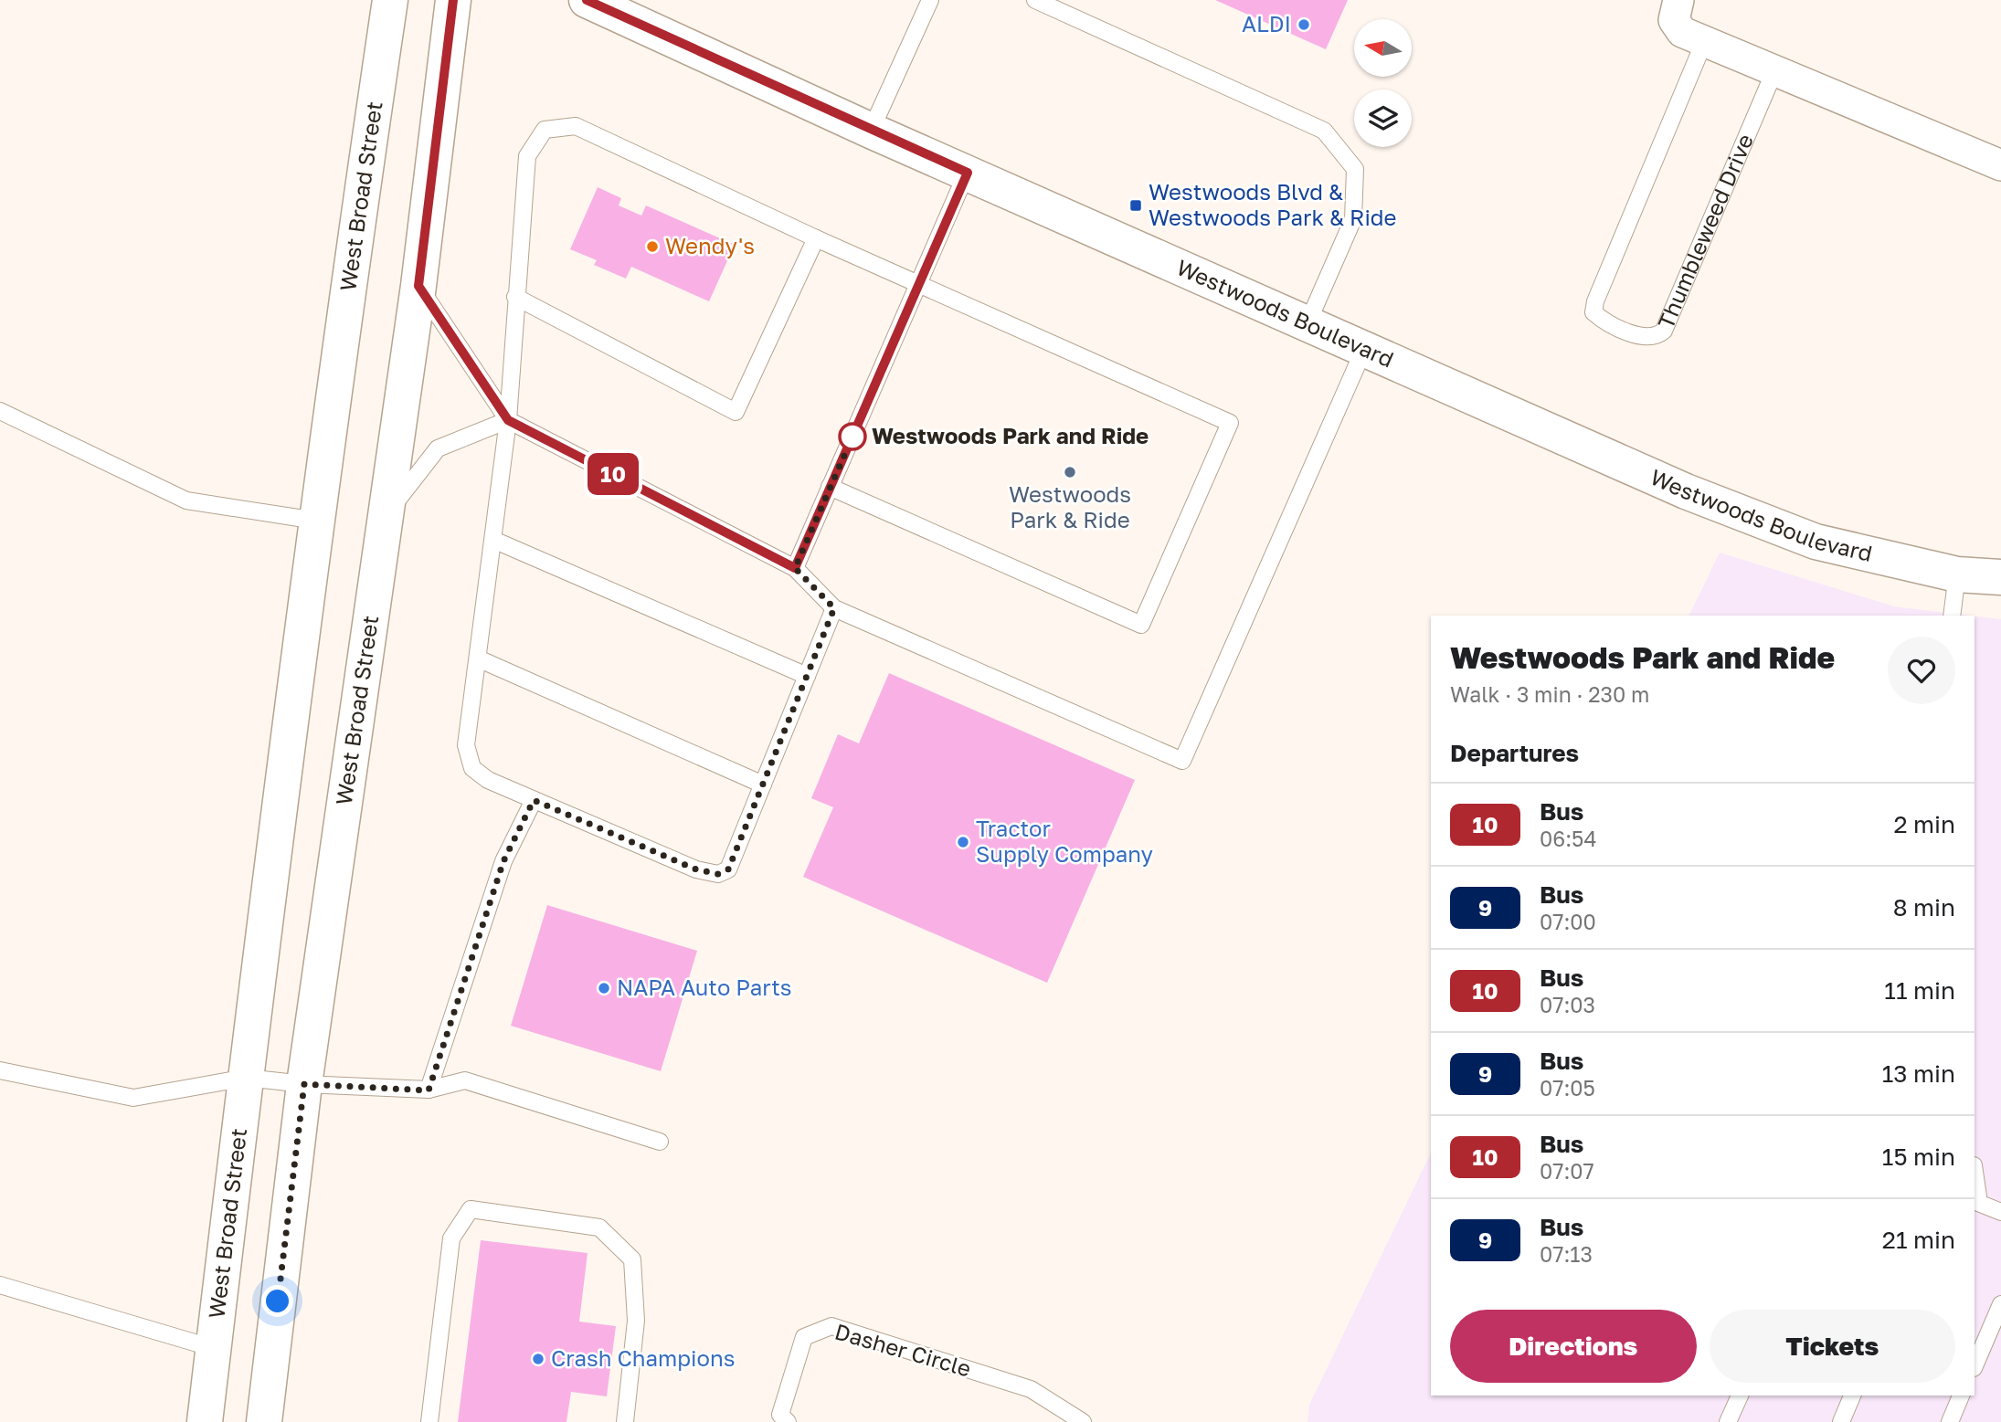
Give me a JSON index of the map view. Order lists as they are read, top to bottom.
{
  "streets": {
    "main road": ["West Broad Street", "Westwoods Boulevard"],
    "lane": ["Thumbleweed Drive", "Dasher Circle"]
  },
  "places": {
    "other": [
      "ALDI",
      "Wendy's",
      "Westwoods Park and Ride",
      "Westwoods Park & Ride",
      "Tractor Supply Company",
      "NAPA Auto Parts",
      "Crash Champions"
    ],
    "transit": ["Westwoods Blvd & Westwoods Park & Ride"]
  },
  "lines": ["bus line 10"],
  "north": "left",
  "page": {
    "on_map": "10",
    "heading": [
      ["Westwoods Park and Ride", "Walk · 3 min · 230 m"],
      "Departures"
    ],
    "list": [
      {
        "mark": "10",
        "name": "Bus",
        "note": "06:54",
        "value": "2 min"
      },
      {
        "mark": "9",
        "name": "Bus",
        "note": "07:00",
        "value": "8 min"
      },
      {
        "mark": "10",
        "name": "Bus",
        "note": "07:03",
        "value": "11 min"
      },
      {
        "mark": "9",
        "name": "Bus",
        "note": "07:05",
        "value": "13 min"
      },
      {
        "mark": "10",
        "name": "Bus",
        "note": "07:07",
        "value": "15 min"
      },
      {
        "mark": "9",
        "name": "Bus",
        "note": "07:13",
        "value": "21 min"
      }
    ],
    "buttons": ["Directions", "Tickets"]
  }
}
